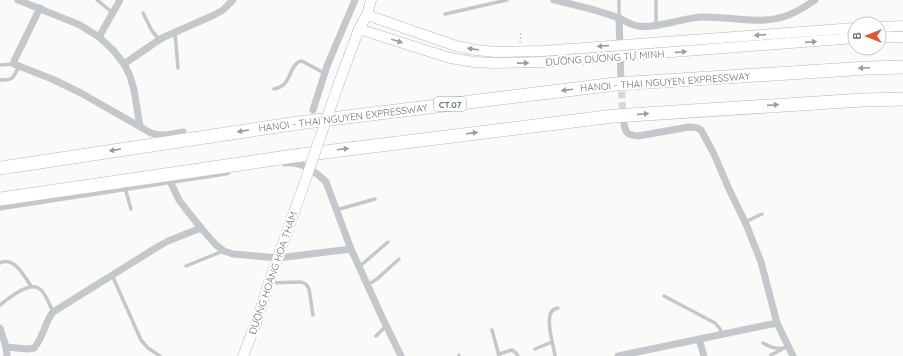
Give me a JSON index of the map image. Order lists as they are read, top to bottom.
{
  "streets": {
    "highway": ["HANOI - THAI NGUYEN EXPRESSWAY", "CT.07"],
    "street": ["ĐƯỜNG DƯƠNG TỰ MINH", "ĐƯỜNG HOÀNG HOA THÁM"]
  },
  "crossings": [
    ["ĐƯỜNG DƯƠNG TỰ MINH", "ĐƯỜNG HOÀNG HOA THÁM"]
  ],
  "north": "left"
}
